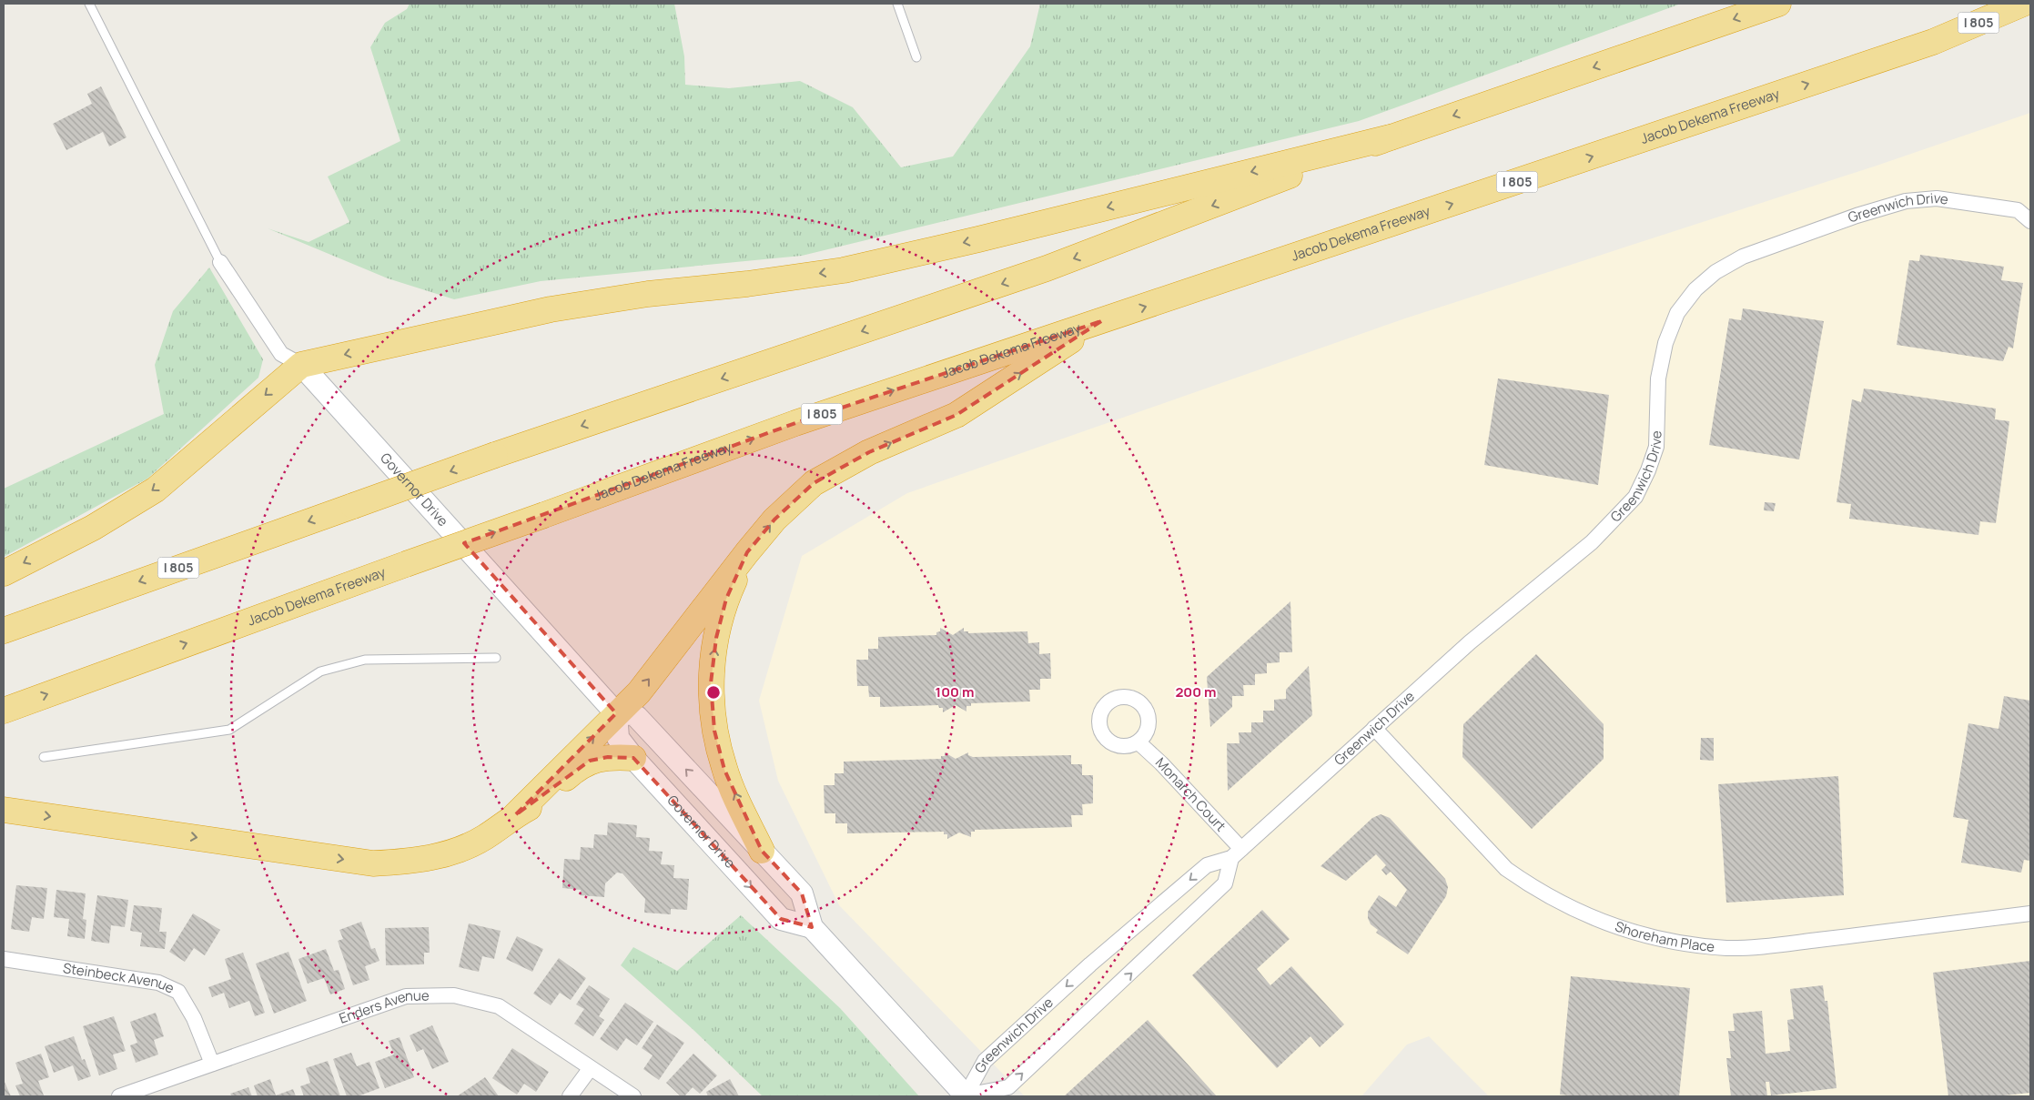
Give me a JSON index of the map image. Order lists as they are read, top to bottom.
{
  "streets": {
    "highway": ["I 805", "Jacob Dekema Freeway"],
    "main road": ["Governor Drive"],
    "street": [
      "Greenwich Drive",
      "Monarch Court",
      "Shoreham Place",
      "Steinbeck Avenue",
      "Enders Avenue"
    ]
  },
  "crossings": [
    ["Greenwich Drive", "Monarch Court"],
    ["Greenwich Drive", "Shoreham Place"],
    ["Steinbeck Avenue", "Enders Avenue"]
  ],
  "rings": ["100 m", "200 m"]
}
